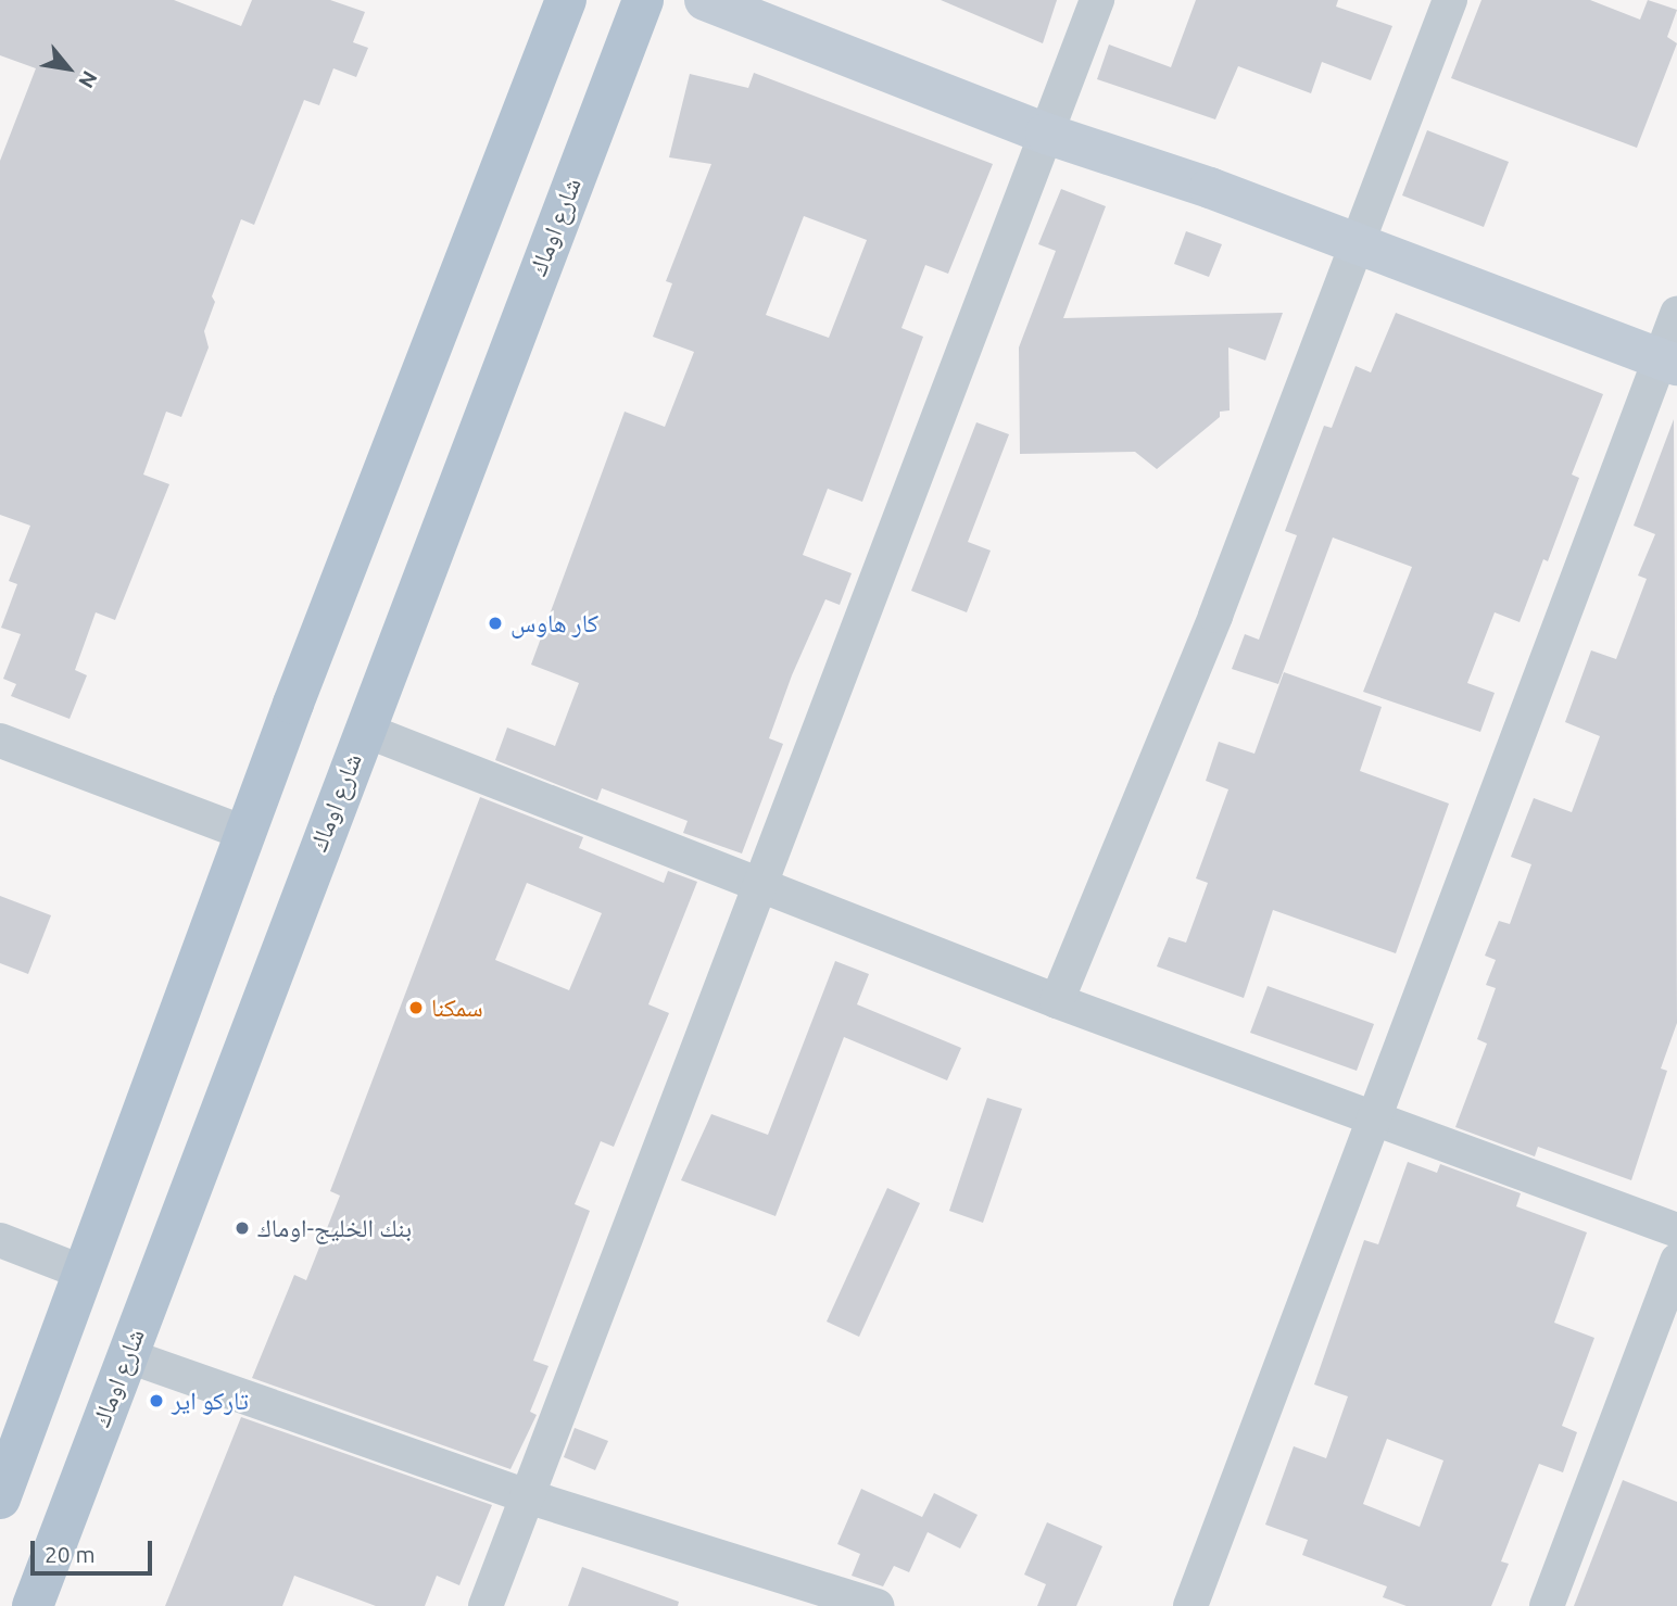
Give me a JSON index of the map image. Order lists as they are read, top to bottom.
{
  "streets": {
    "main road": ["شارع اوماك"]
  },
  "places": [
    "كار هاوس",
    "سمكنا",
    "بنك الخليج-اوماك",
    "تاركو اير"
  ],
  "scale_bar": "20 m",
  "north": "bottom right"
}
